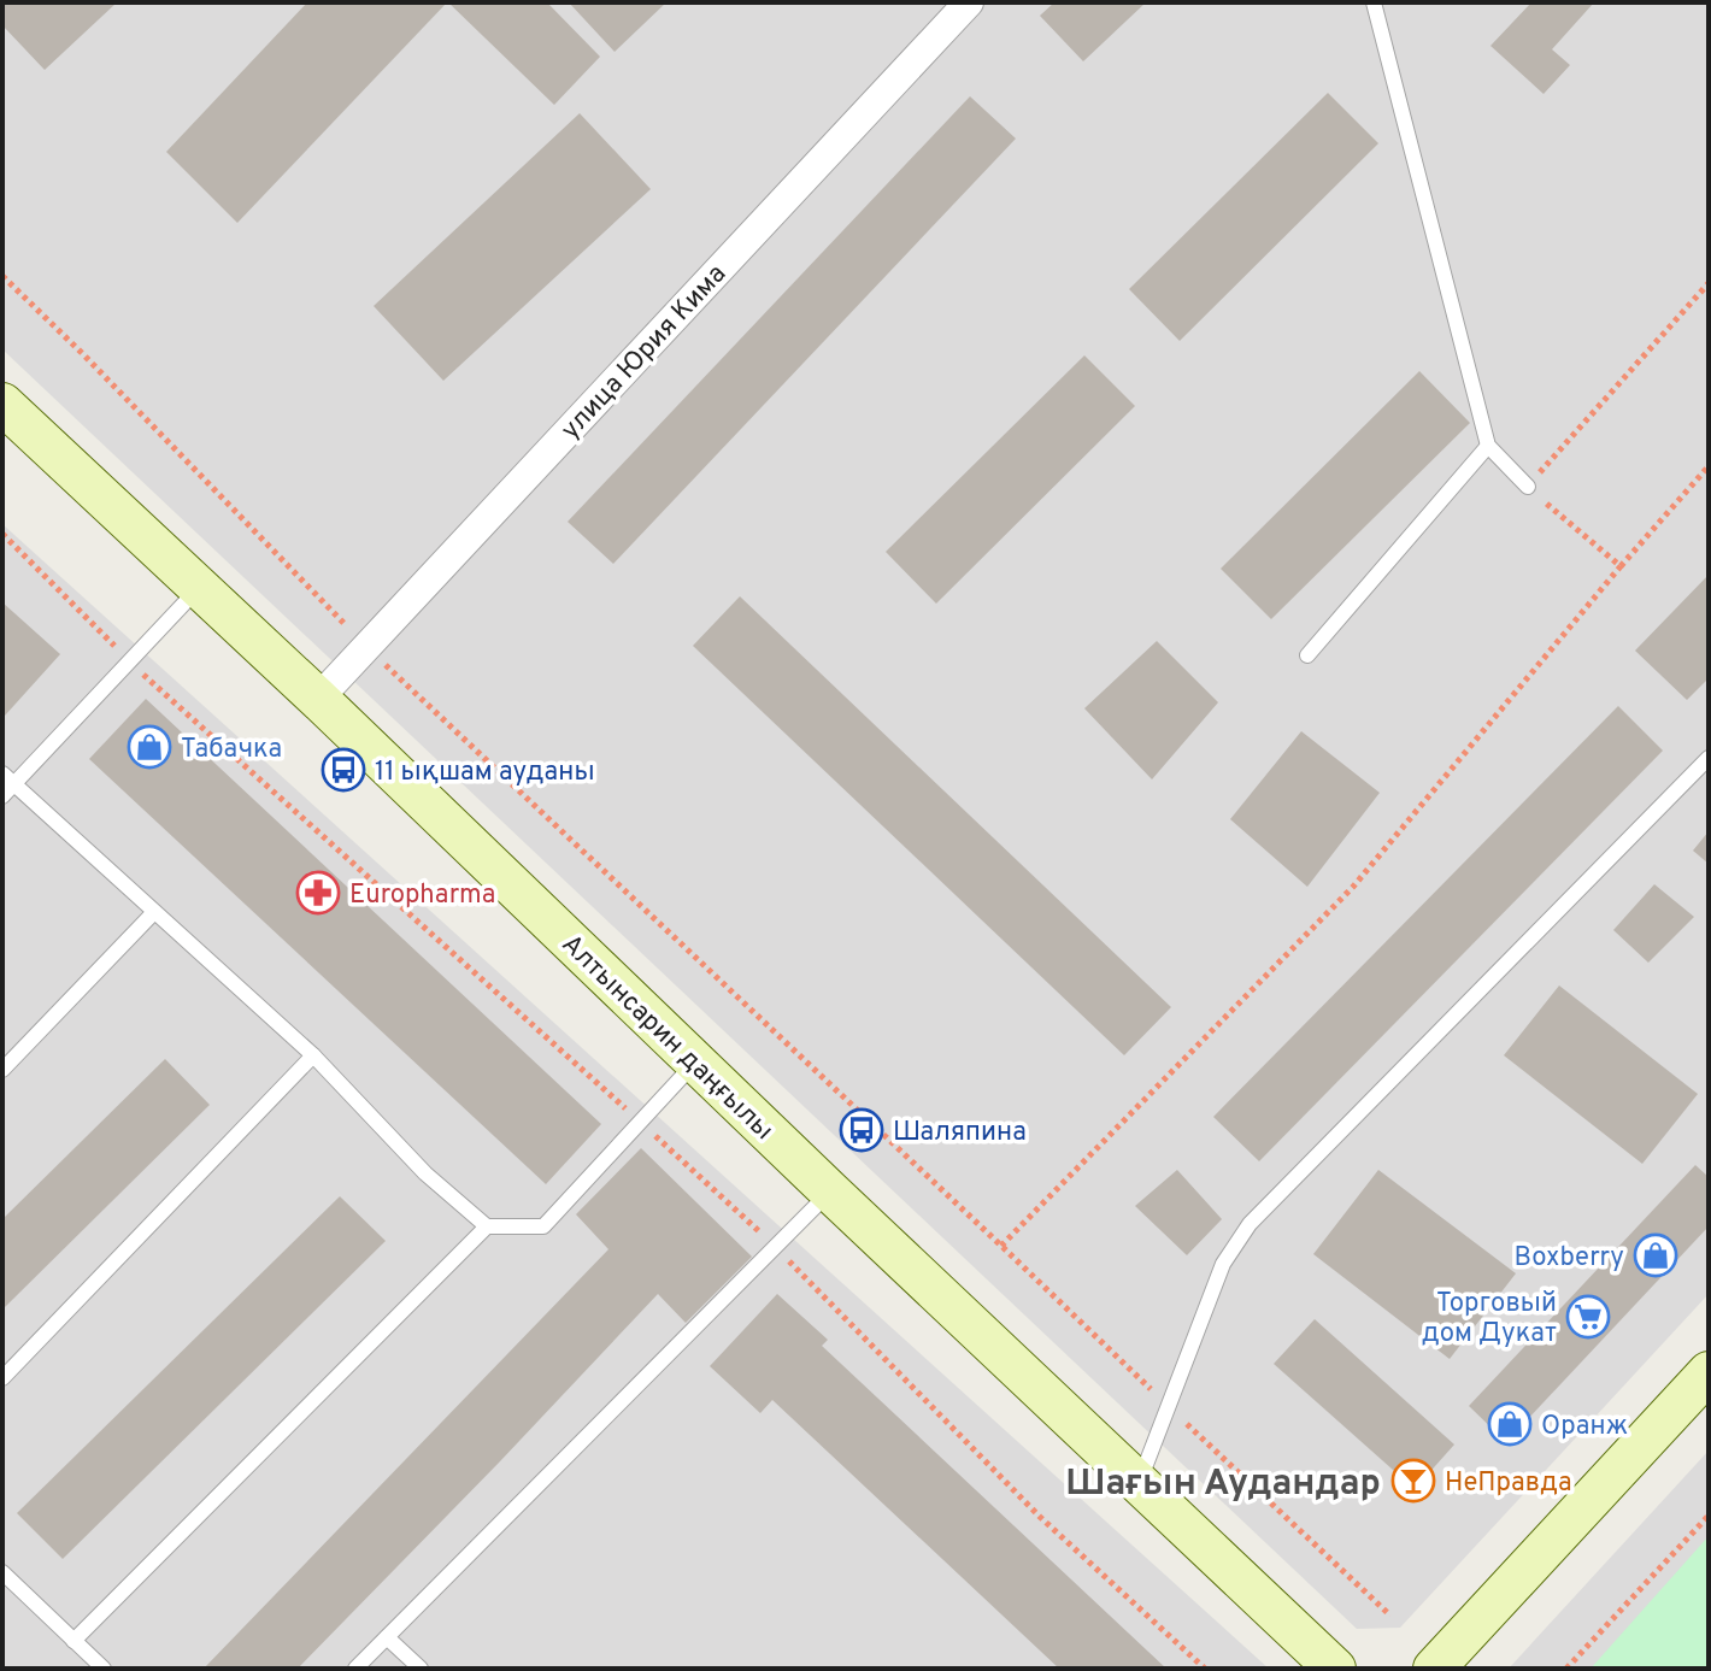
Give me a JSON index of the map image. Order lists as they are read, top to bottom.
{
  "streets": {
    "main road": ["Алтынсарин даңғылы"],
    "street": ["улица Юрия Кима"]
  },
  "crossings": [
    ["улица Юрия Кима", "Алтынсарин даңғылы"]
  ],
  "districts": ["Шағын Аудандар"],
  "places": {
    "shop": ["Табачка", "Boxberry", "Оранж"],
    "bus stop": ["11 ықшам ауданы", "Шаляпина"],
    "pharmacy": ["Europharma"],
    "supermarket": ["Торговый дом Дукат"],
    "bar": ["НеПравда"]
  }
}
